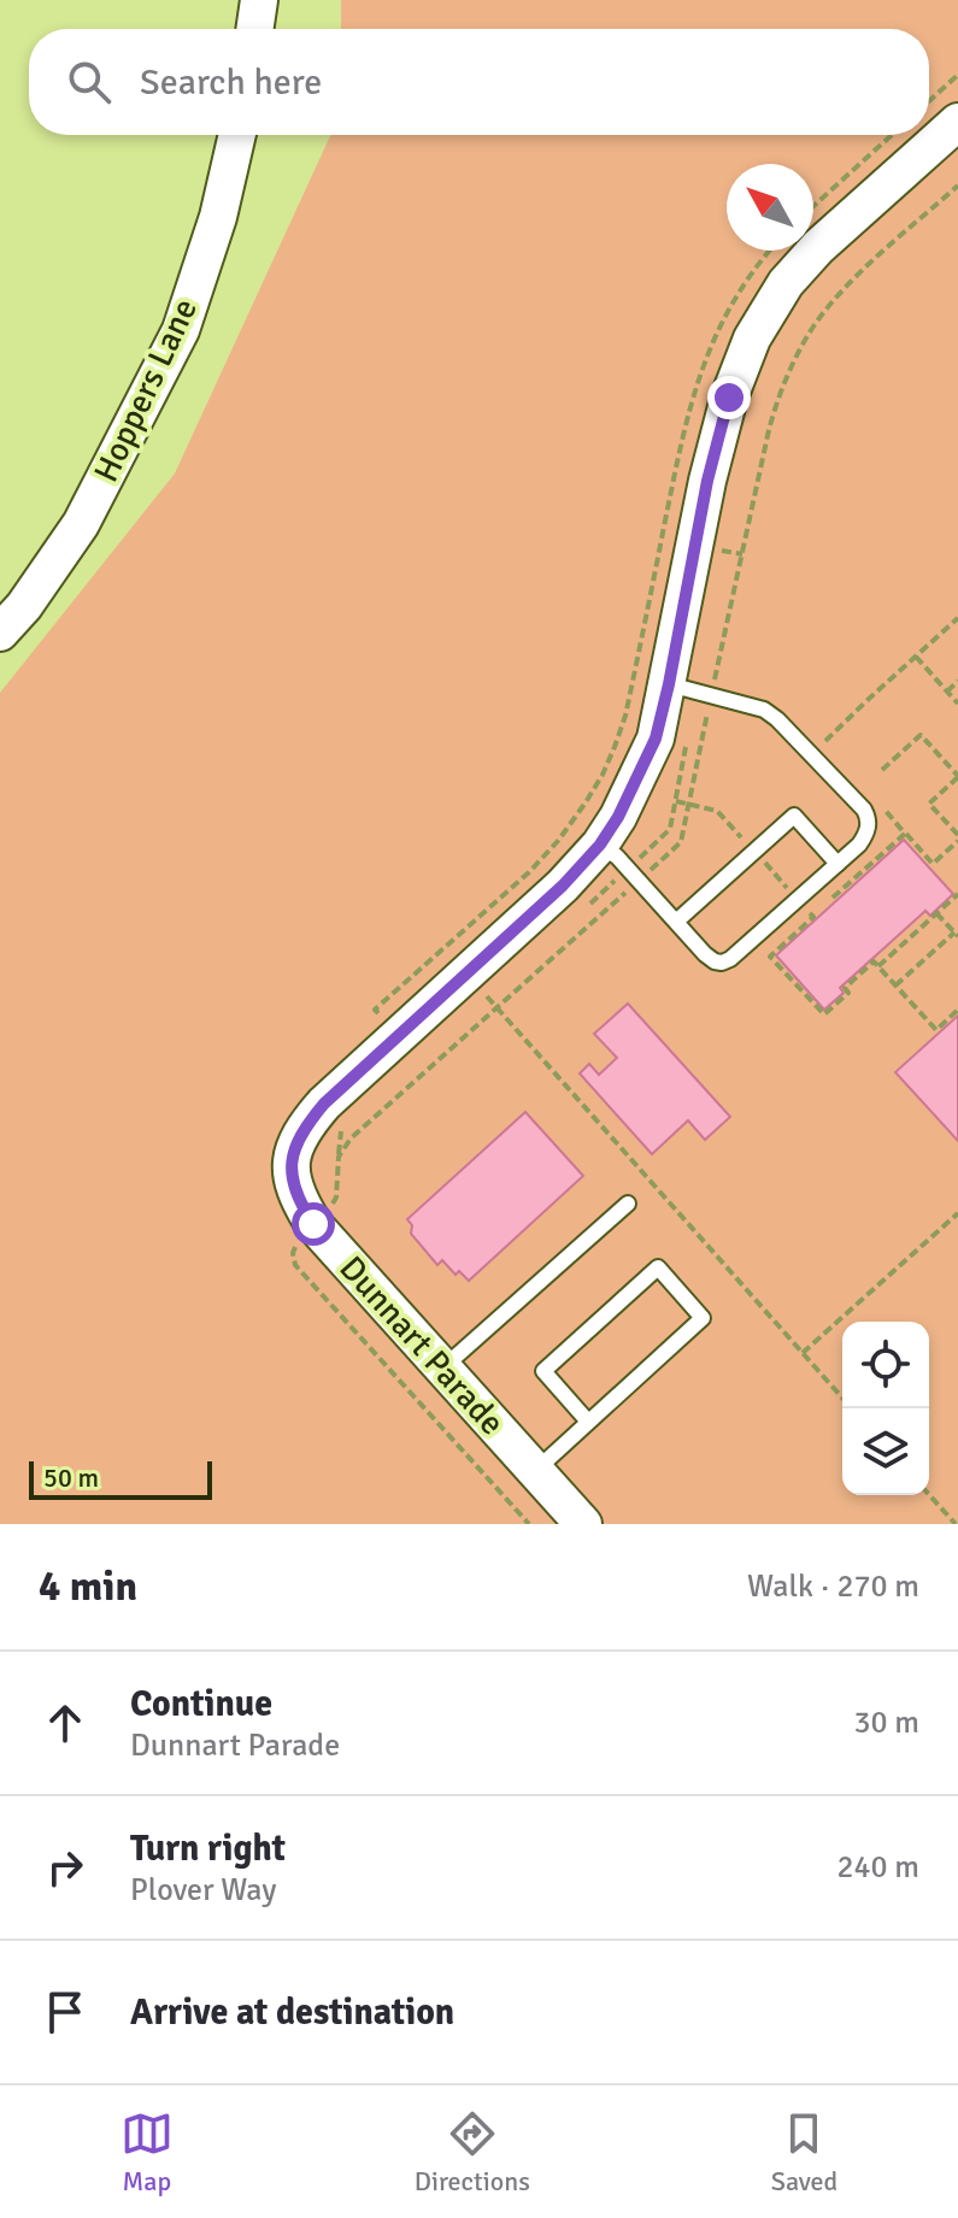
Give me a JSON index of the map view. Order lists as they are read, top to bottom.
{
  "streets": {
    "street": ["Hoppers Lane", "Dunnart Parade"]
  },
  "scale_bar": "50 m",
  "north": "top left",
  "page": {
    "search": "Search here",
    "scale": "50 m",
    "heading": ["4 min", "Walk · 270 m"],
    "list": [
      ["Continue", "Dunnart Parade", "30 m"],
      ["Turn right", "Plover Way", "240 m"],
      "Arrive at destination"
    ],
    "nav": ["Map", "Directions", "Saved"]
  }
}
